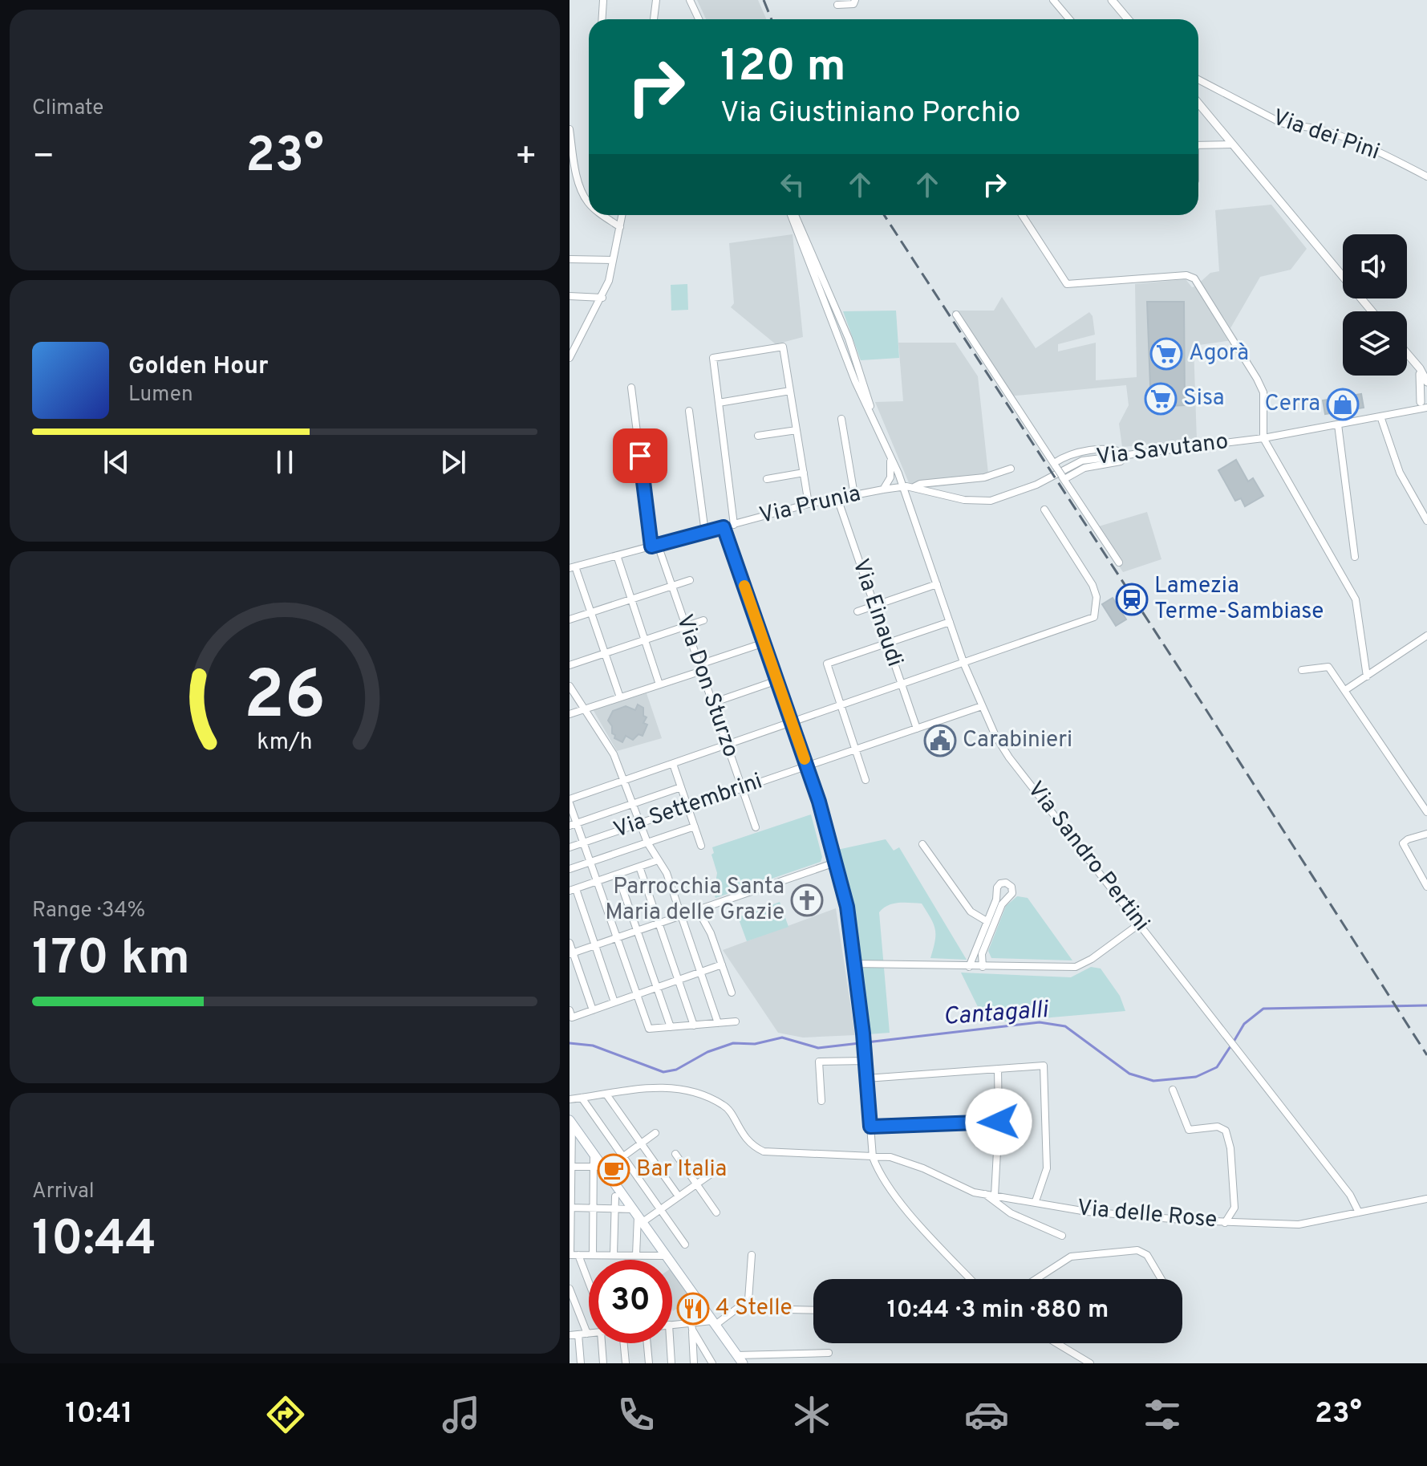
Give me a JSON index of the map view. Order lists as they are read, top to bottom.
{
  "streets": {
    "street": [
      "Via dei Pini",
      "Via Savutano",
      "Via Prunia",
      "Via Einaudi",
      "Via Don Sturzo",
      "Via Settembrini",
      "Via Sandro Pertini",
      "Via delle Rose"
    ]
  },
  "crossings": [
    ["Via Prunia", "Via Einaudi"],
    ["Via Prunia", "Via Don Sturzo"],
    ["Via Prunia", "Via Sandro Pertini"],
    ["Via Einaudi", "Via Settembrini"],
    ["Via Don Sturzo", "Via Settembrini"],
    ["Via Settembrini", "Via Sandro Pertini"],
    ["Via Sandro Pertini", "Via delle Rose"]
  ],
  "water": ["Cantagalli"],
  "places": {
    "supermarket": ["Agorà", "Sisa"],
    "shop": ["Cerra"],
    "station": ["Lamezia Terme-Sambiase"],
    "public building": ["Carabinieri"],
    "church": ["Parrocchia Santa Maria delle Grazie"],
    "cafe": ["Bar Italia"],
    "restaurant": ["4 Stelle"]
  },
  "page": {
    "tile": [
      "Climate",
      ["Range · 34%", "170 km"],
      ["Arrival", "10:44"]
    ],
    "turn": ["120 m", "Via Giustiniano Porchio"],
    "heat": ["−", "23°", "+"],
    "song": ["Golden Hour", "Lumen"],
    "limit": "30",
    "trip": "10:44 · 3 min · 880 m",
    "tabs": ["10:41", "23°"],
    "gauge": ["26", "km/h"]
  }
}
